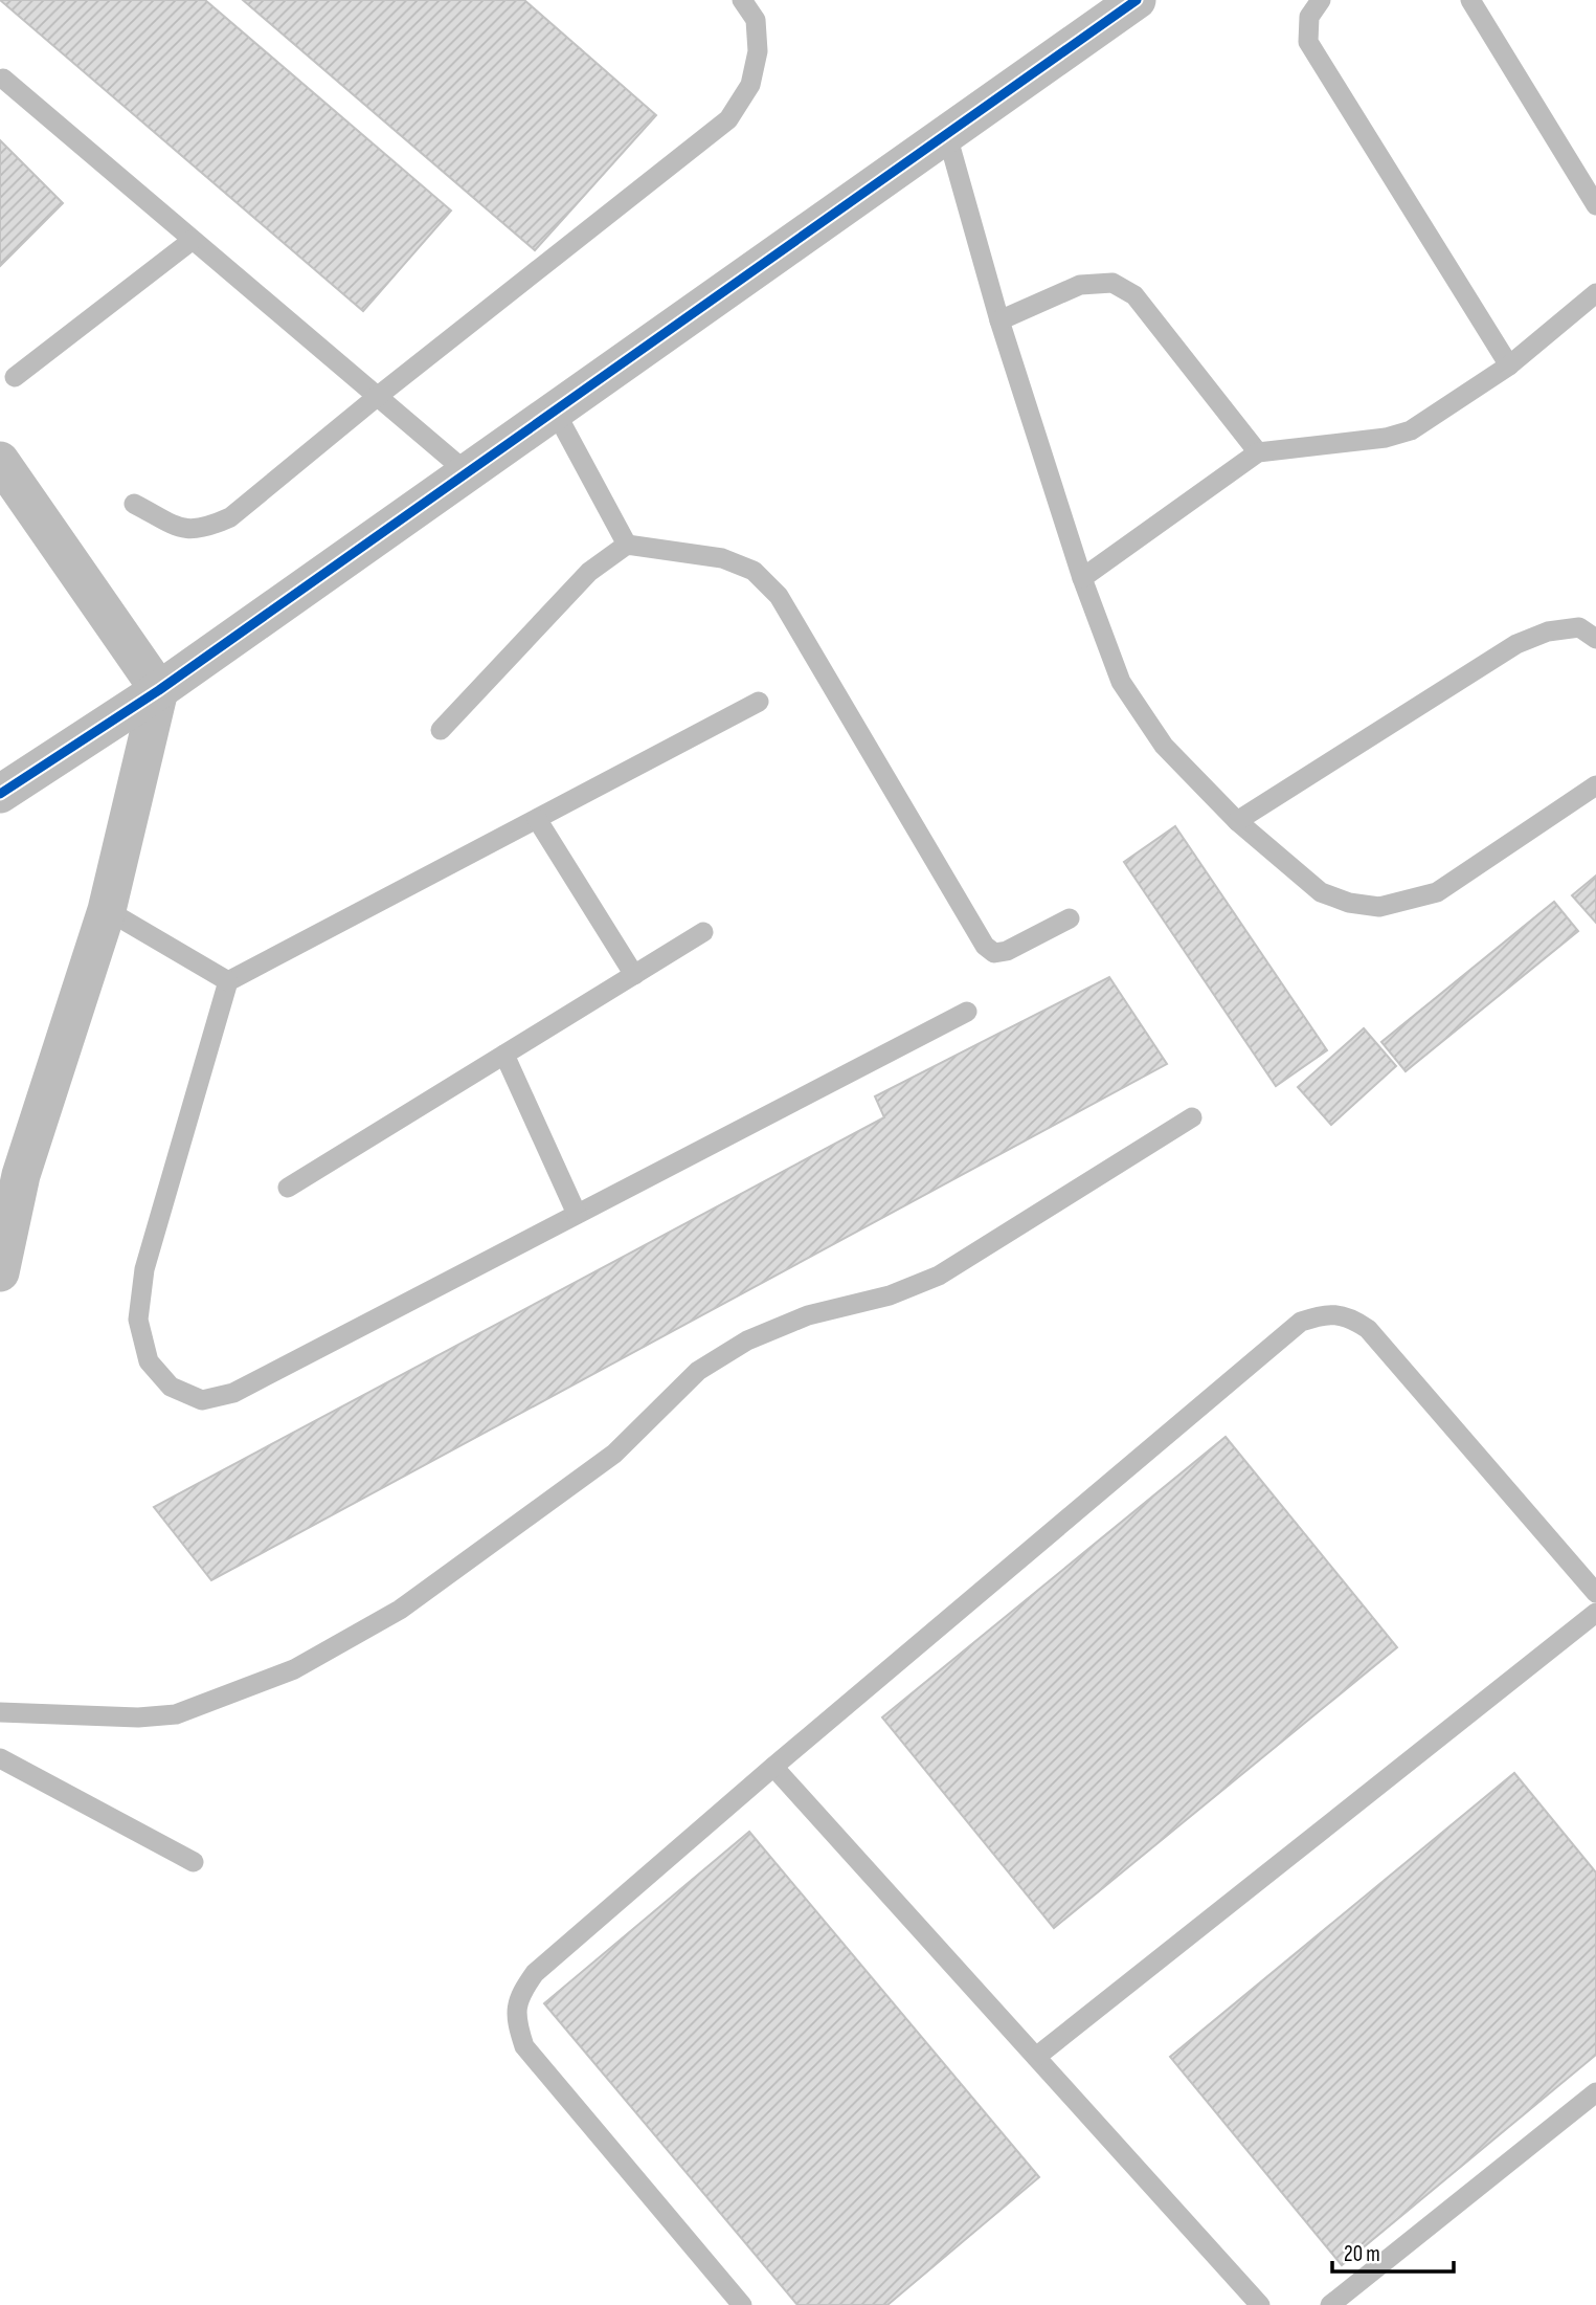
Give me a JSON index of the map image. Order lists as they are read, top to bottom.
{
  "scale_bar": "20 m"
}
